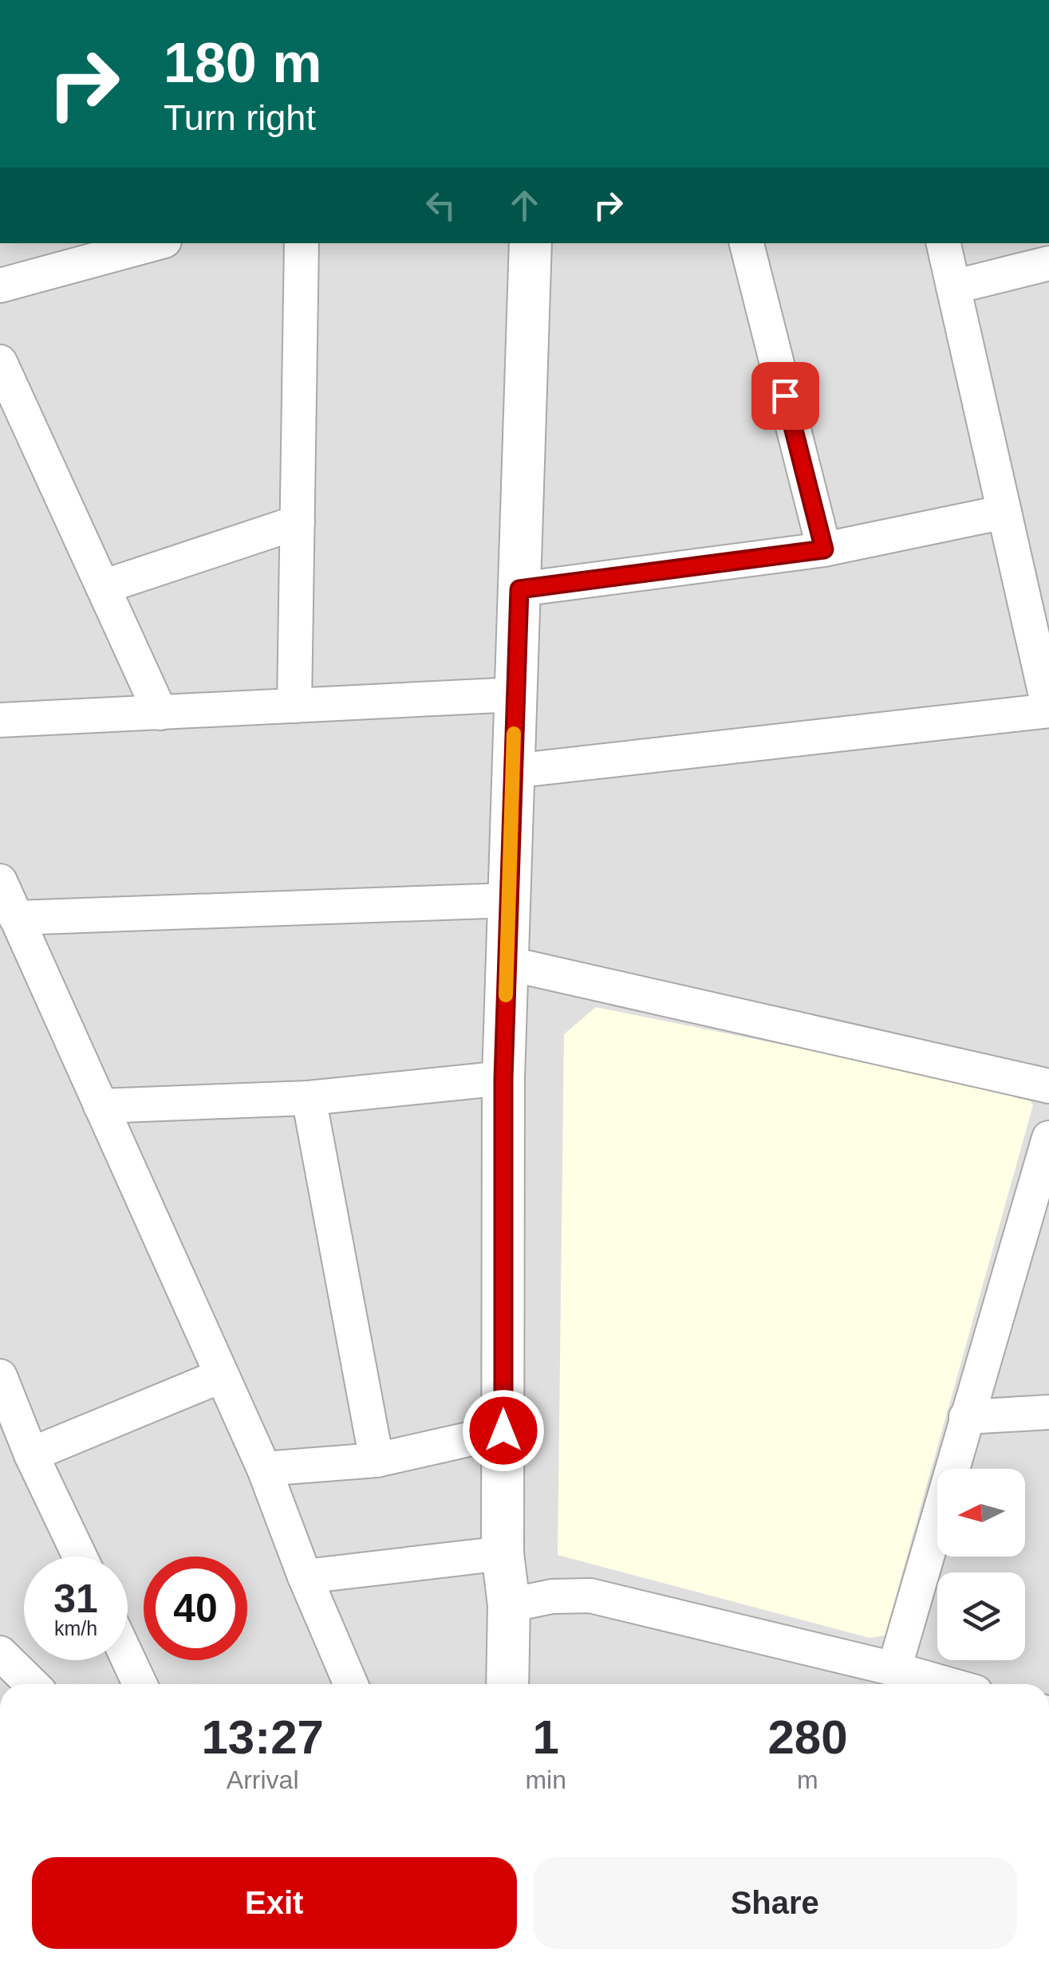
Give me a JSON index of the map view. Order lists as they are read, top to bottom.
{
  "north": "left",
  "page": {
    "turn": ["180 m", "Turn right"],
    "speed": "31 km/h",
    "limit": "40",
    "eta": [
      "13:27",
      "Arrival",
      "1",
      "min",
      "280",
      "m"
    ],
    "buttons": ["Exit", "Share"]
  }
}
